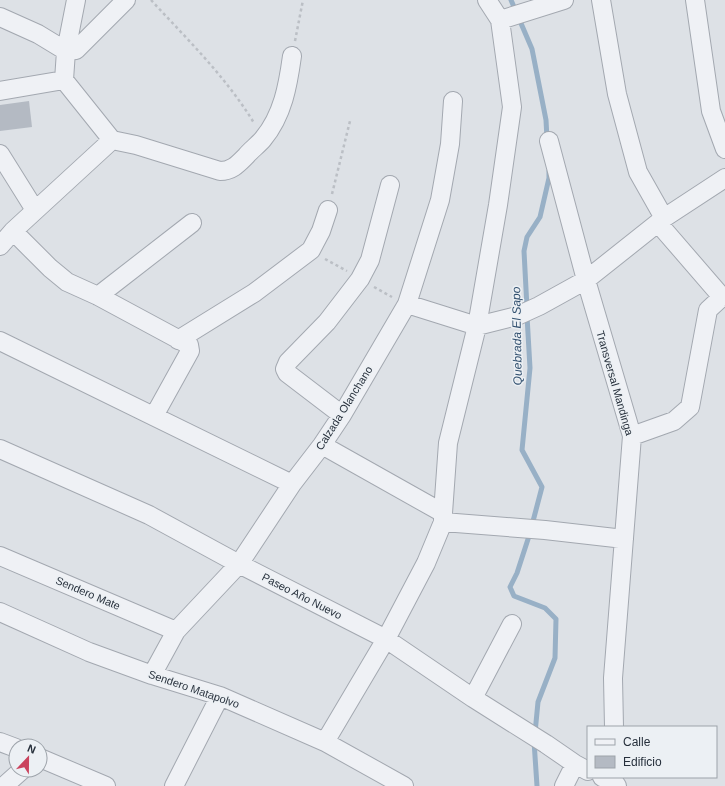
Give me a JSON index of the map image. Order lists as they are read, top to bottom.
{
  "streets": {
    "street": [
      "Transversal Mandinga",
      "Calzada Olanchano",
      "Sendero Mate",
      "Paseo Año Nuevo",
      "Sendero Matapolvo"
    ]
  },
  "crossings": [
    ["Calzada Olanchano", "Sendero Mate"],
    ["Calzada Olanchano", "Paseo Año Nuevo"],
    ["Calzada Olanchano", "Sendero Matapolvo"]
  ],
  "water": ["Quebrada El Sapo"],
  "legend": ["Calle", "Edificio"],
  "north": "top"
}
